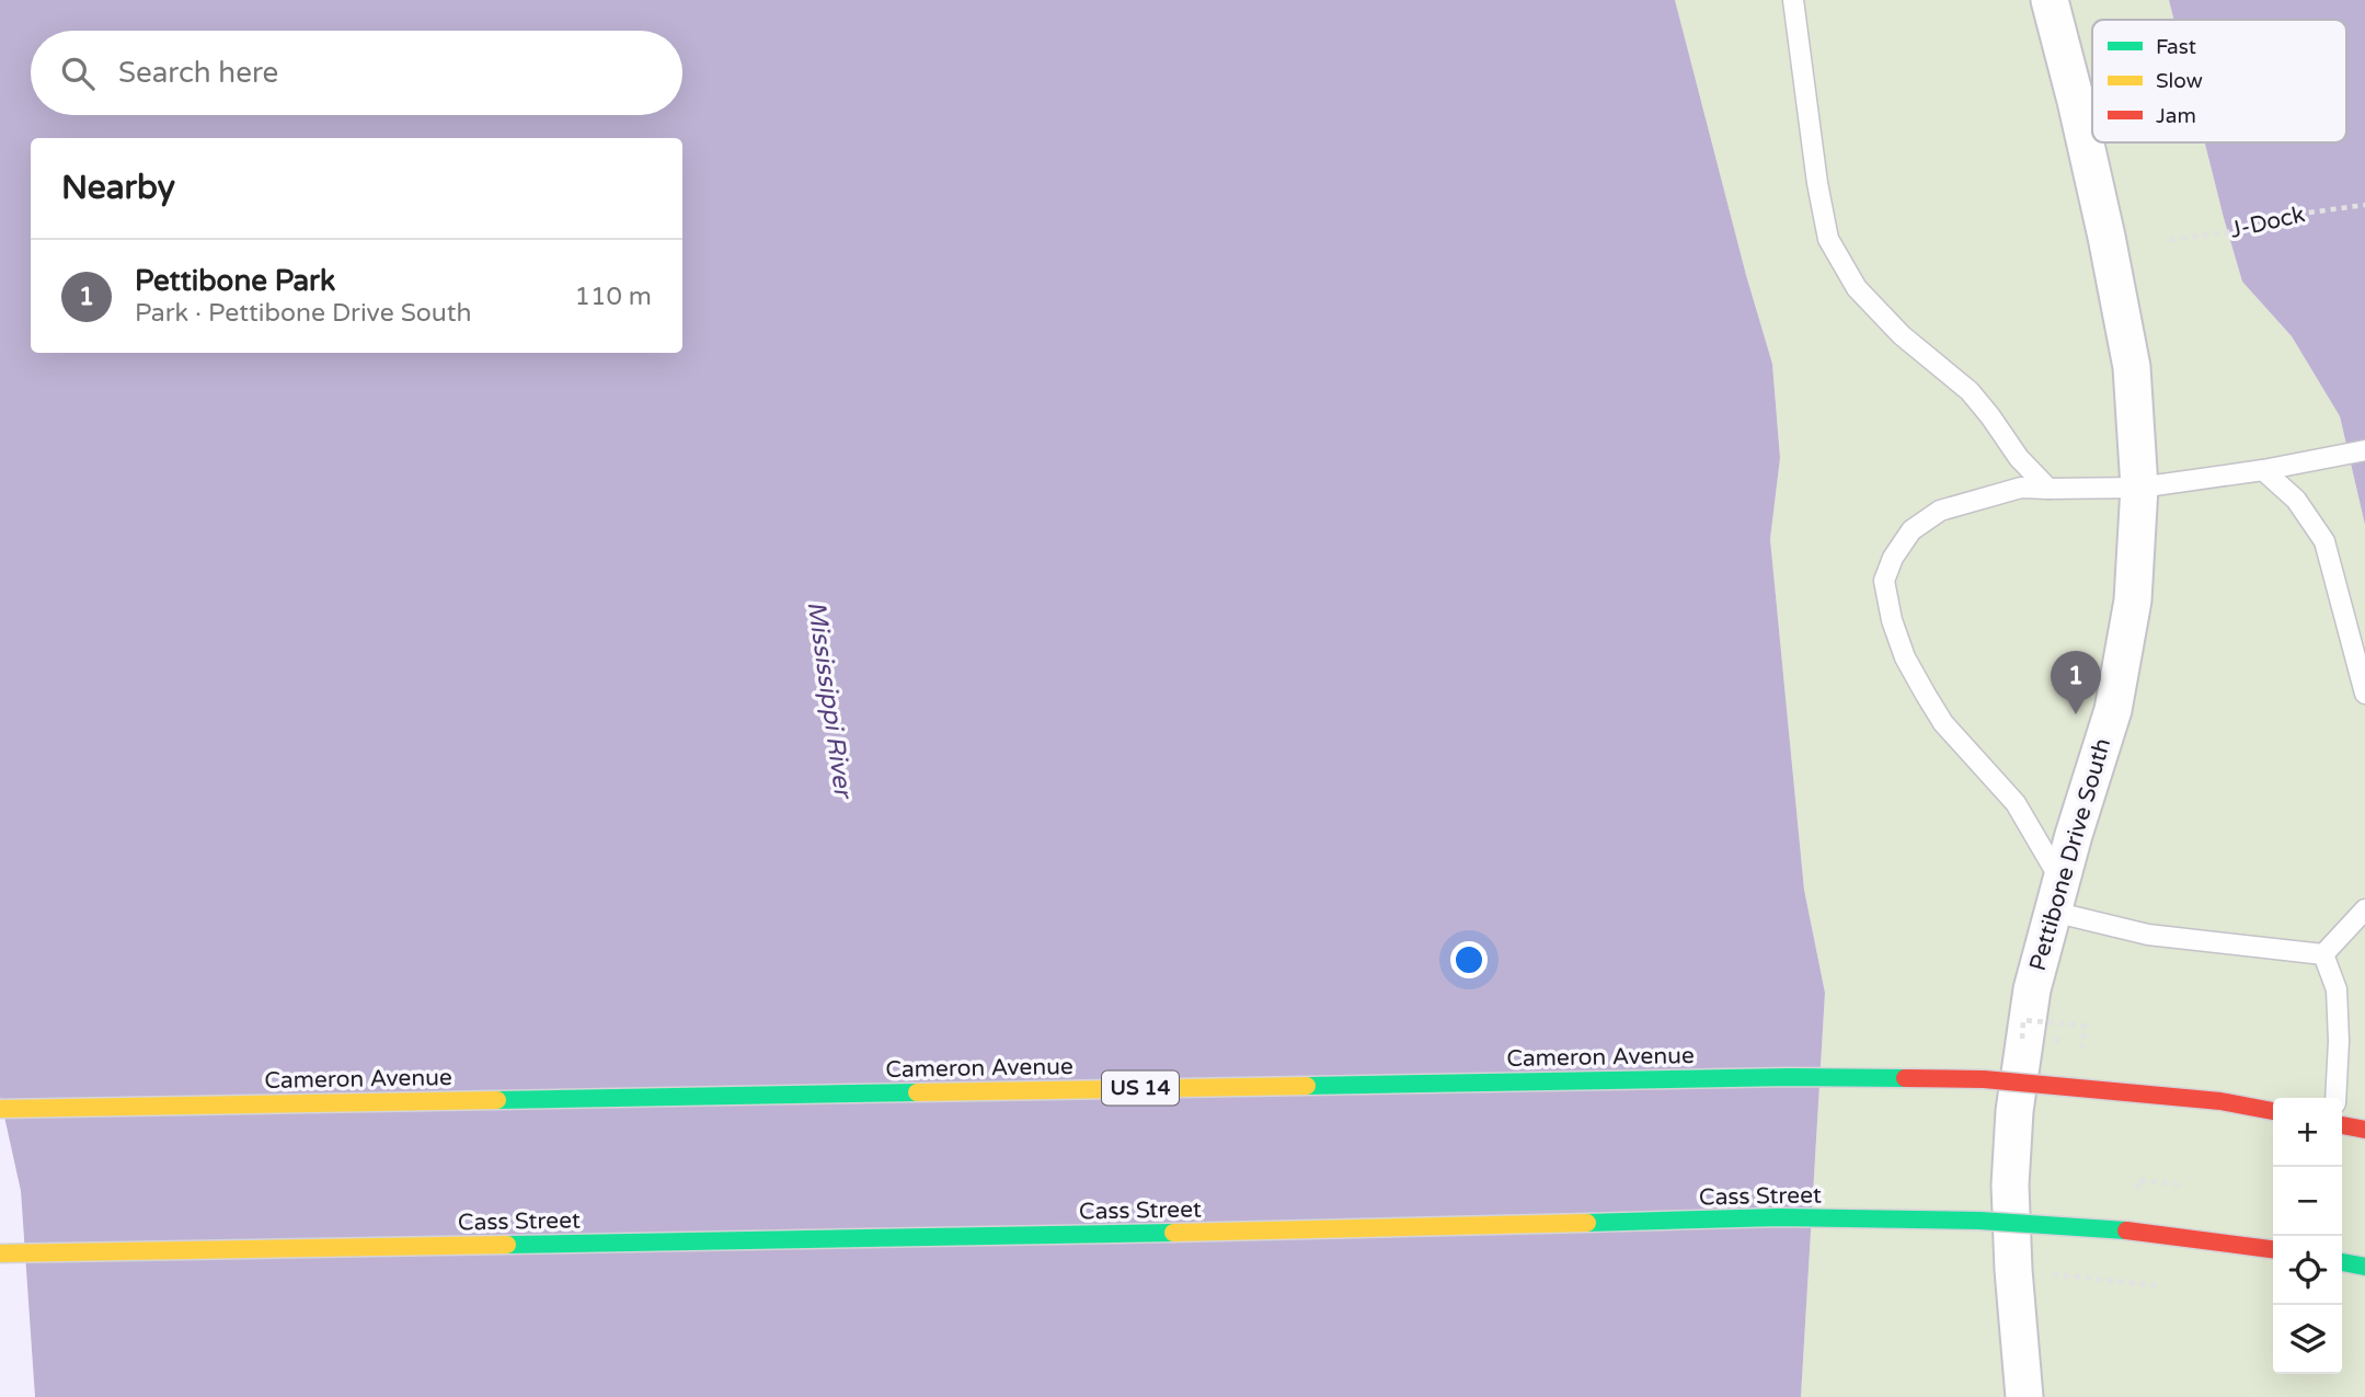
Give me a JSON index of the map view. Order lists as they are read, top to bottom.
{
  "streets": {
    "main road": ["Cameron Avenue", "US 14", "Cass Street"],
    "street": ["Pettibone Drive South"],
    "path": ["J-Dock"]
  },
  "water": ["Mississippi River"],
  "legend": ["Fast", "Slow", "Jam"],
  "page": {
    "search": "Search here",
    "heading": "Nearby",
    "list": [
      {
        "mark": "1",
        "name": "Pettibone Park",
        "note": "Park · Pettibone Drive South",
        "value": "110 m"
      }
    ],
    "pins": "1",
    "map_buttons": ["+", "−"]
  }
}
